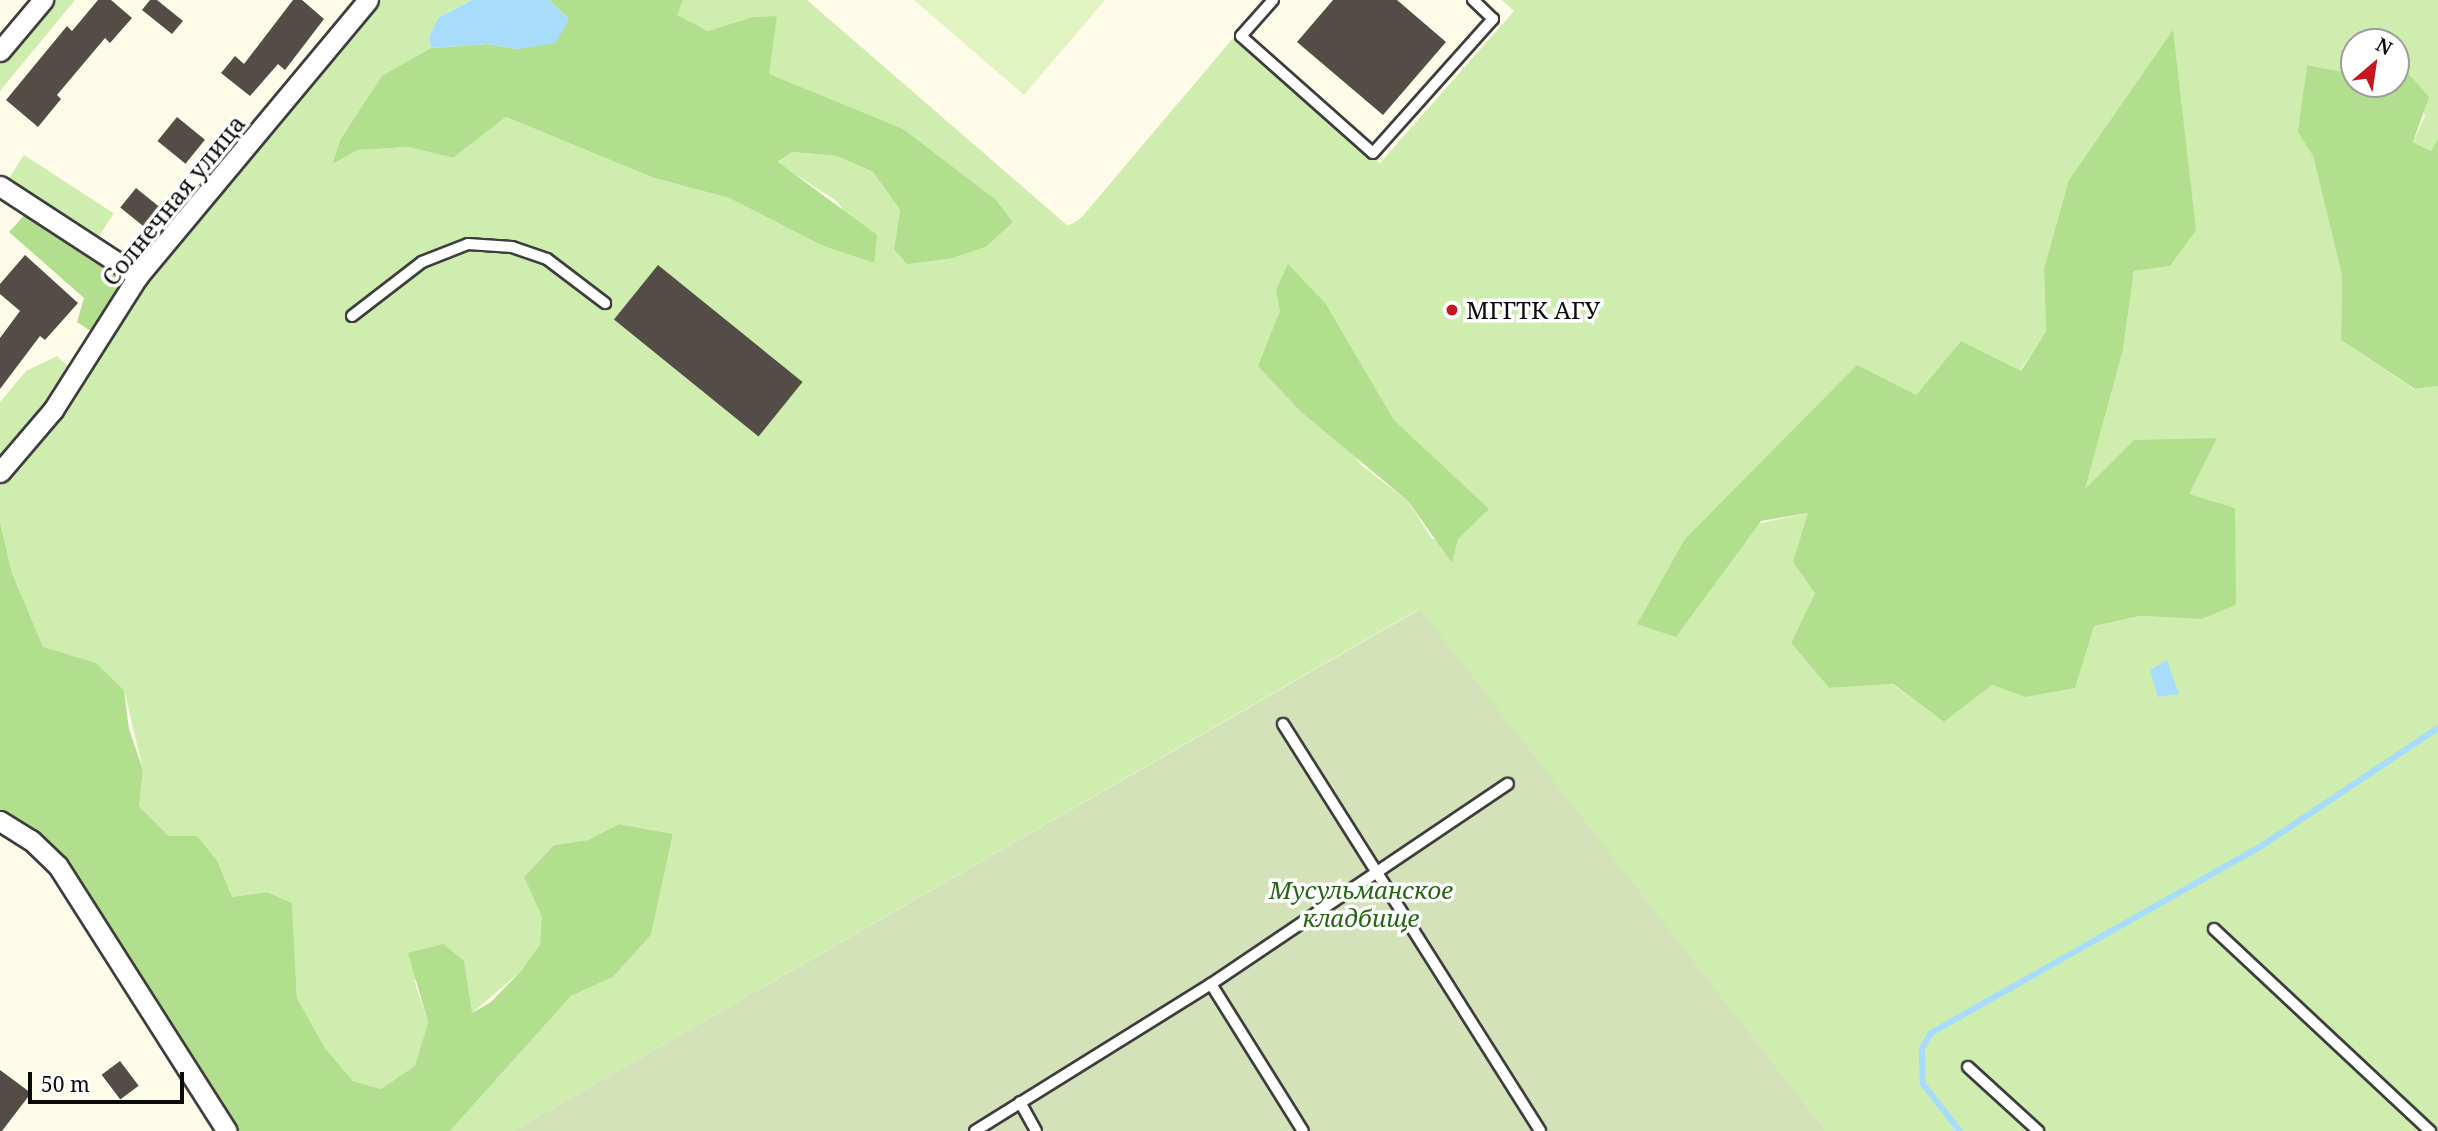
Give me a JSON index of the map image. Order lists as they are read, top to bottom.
{
  "streets": {
    "street": ["Солнечная улица"]
  },
  "parks": ["Мусульманское кладбище"],
  "places": ["МГГТК АГУ"],
  "scale_bar": "50 m",
  "north": "top right"
}
